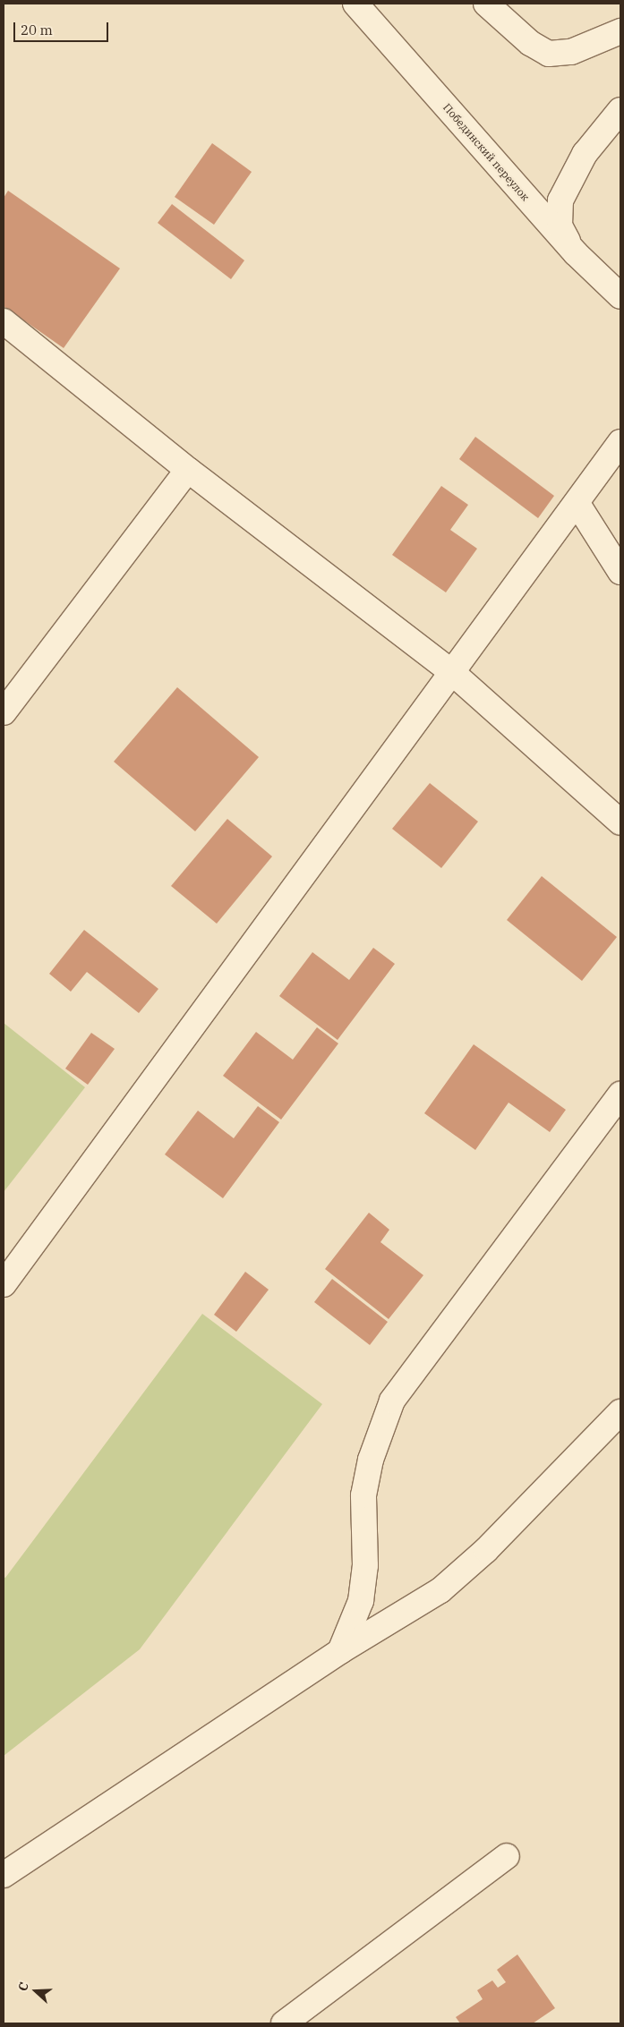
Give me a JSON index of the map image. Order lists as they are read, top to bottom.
{
  "streets": {
    "street": ["Побединский переулок"]
  },
  "scale_bar": "20 m",
  "north": "left"
}
